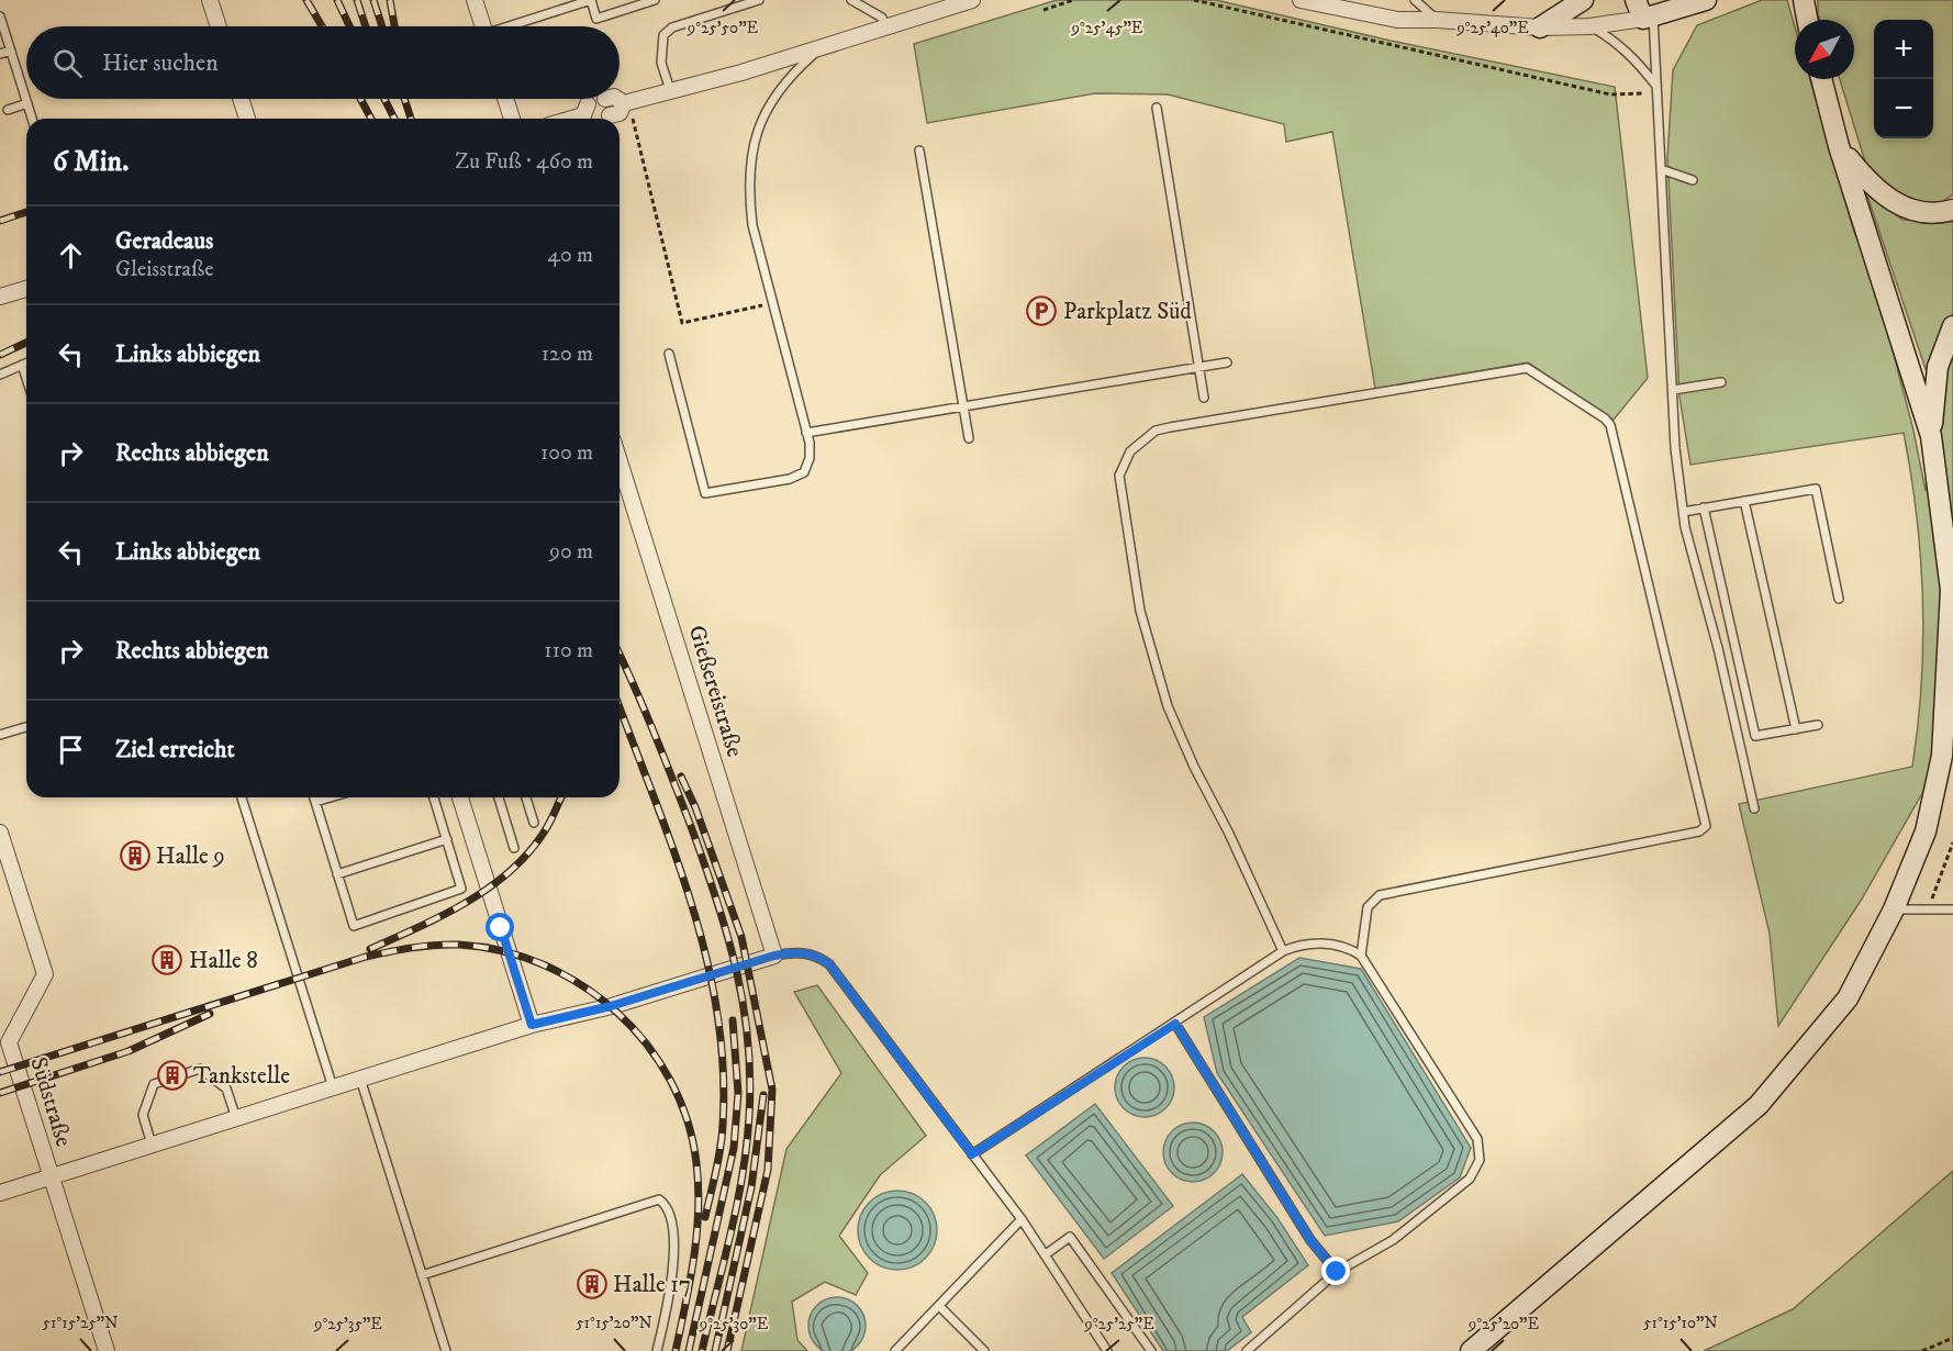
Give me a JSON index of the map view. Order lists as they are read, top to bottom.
{
  "streets": {
    "street": ["Gießereistraße", "Südstraße"]
  },
  "places": {
    "parking": ["Parkplatz Süd"],
    "building": [
      "Halle 9",
      "Halle 8",
      "Tankstelle",
      "Halle 17"
    ]
  },
  "north": "bottom left",
  "page": {
    "map_buttons": ["+", "−"],
    "search": "Hier suchen",
    "heading": ["6 Min.", "Zu Fuß · 460 m"],
    "list": [
      ["Geradeaus", "Gleisstraße", "40 m"],
      ["Links abbiegen", "120 m"],
      ["Rechts abbiegen", "100 m"],
      ["Links abbiegen", "90 m"],
      ["Rechts abbiegen", "110 m"],
      "Ziel erreicht"
    ]
  },
  "coordinates": [
    "9°25'50\"E",
    "9°25'45\"E",
    "9°25'40\"E",
    "51°15'25\"N",
    "51°15'20\"N",
    "51°15'10\"N",
    "9°25'35\"E",
    "9°25'30\"E",
    "9°25'25\"E",
    "9°25'20\"E"
  ]
}
